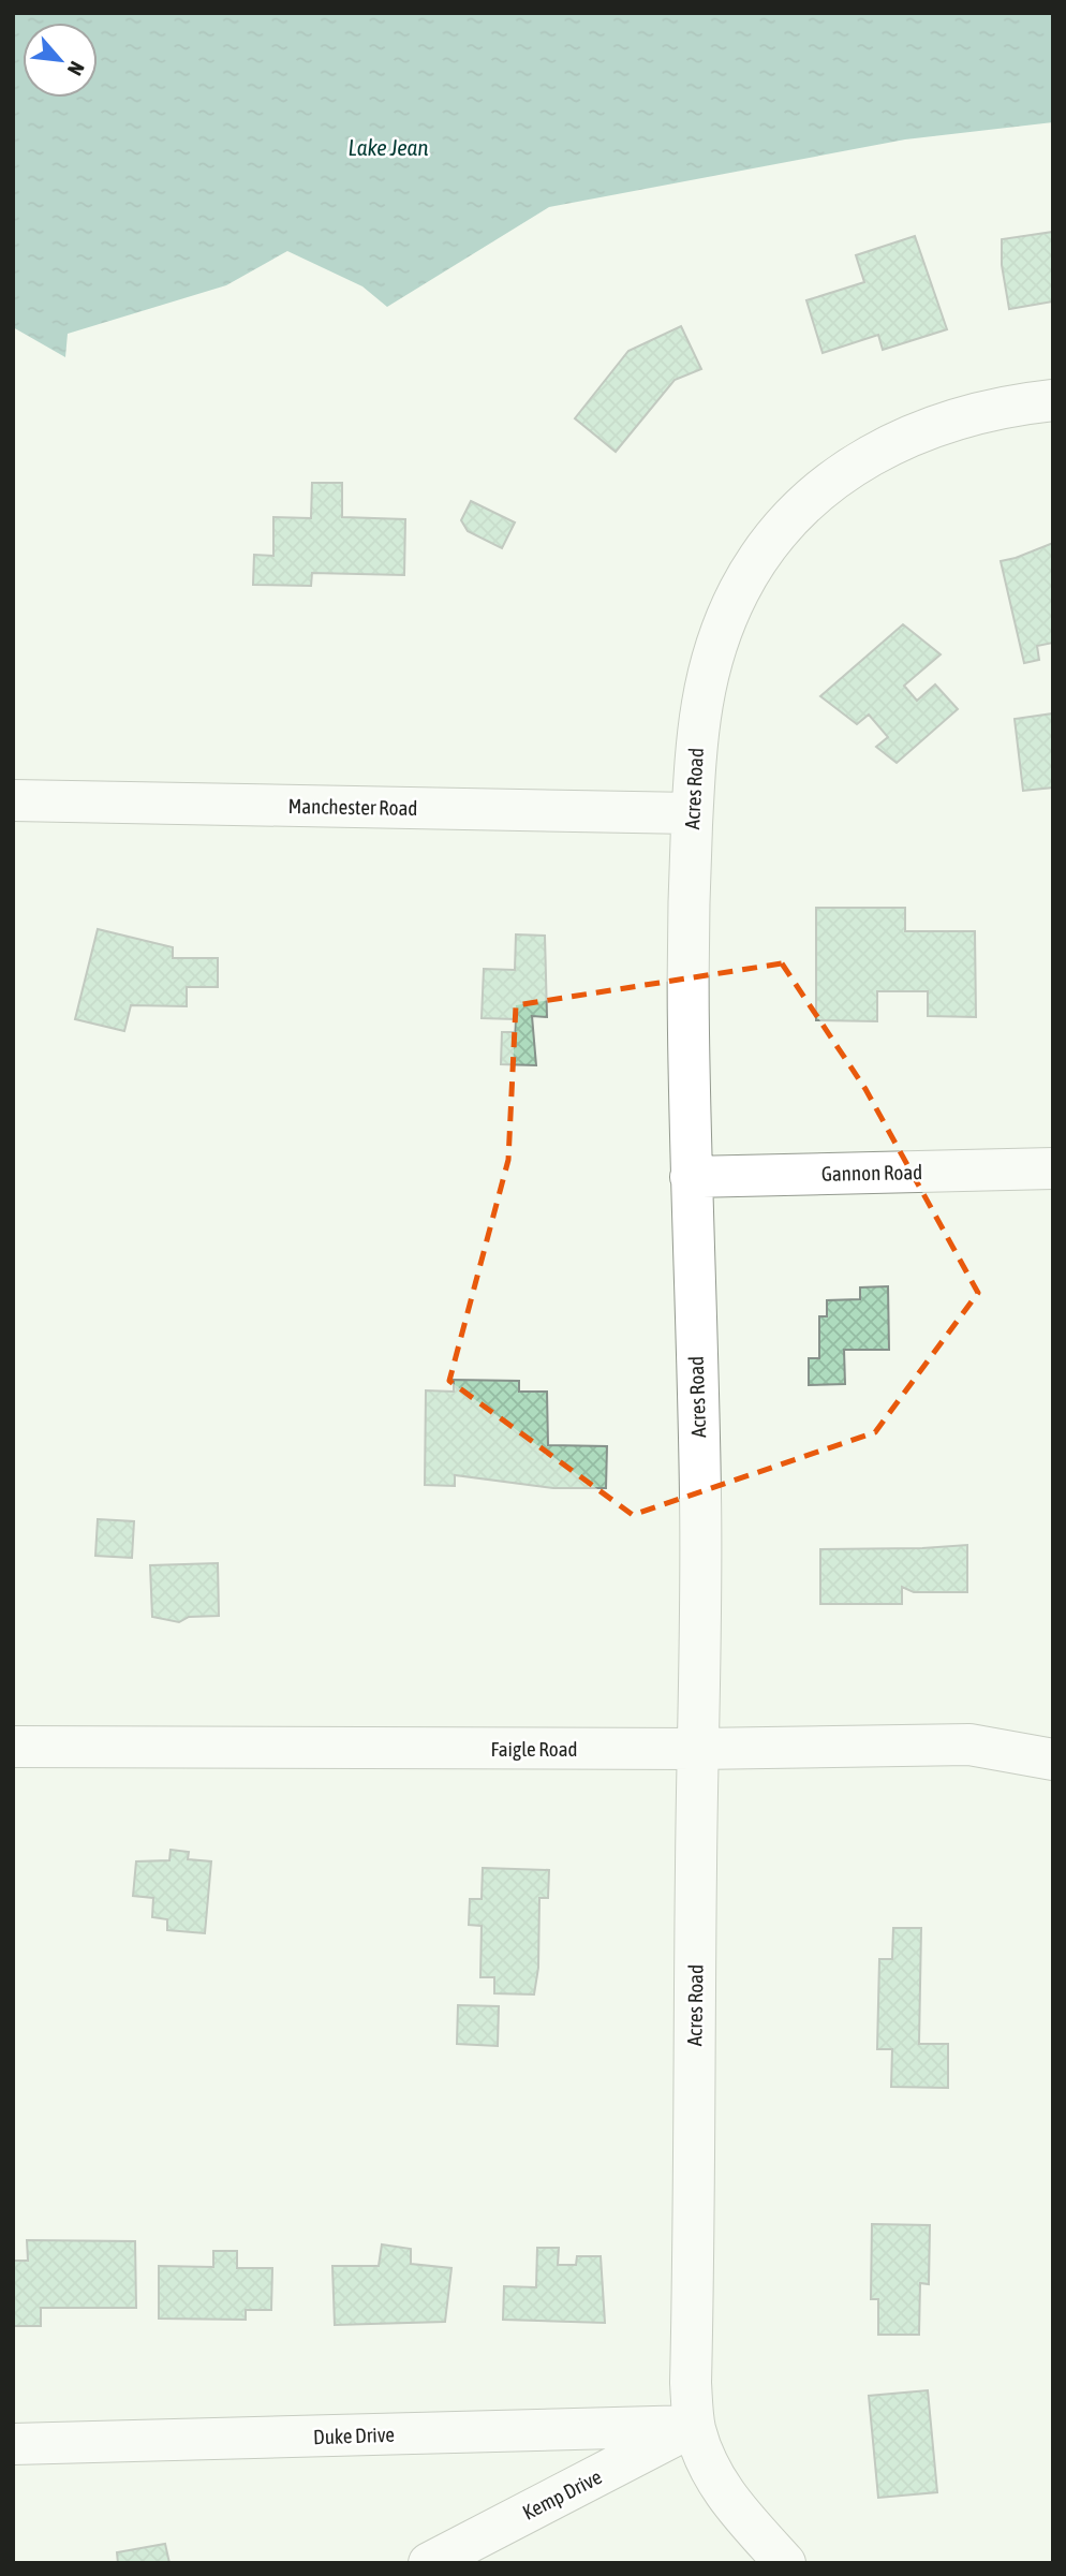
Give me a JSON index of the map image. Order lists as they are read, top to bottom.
{
  "streets": {
    "street": [
      "Acres Road",
      "Manchester Road",
      "Gannon Road",
      "Faigle Road",
      "Duke Drive",
      "Kemp Drive"
    ]
  },
  "crossings": [
    ["Acres Road", "Manchester Road"],
    ["Acres Road", "Gannon Road"],
    ["Acres Road", "Faigle Road"],
    ["Acres Road", "Duke Drive"],
    ["Acres Road", "Kemp Drive"],
    ["Duke Drive", "Kemp Drive"]
  ],
  "water": ["Lake Jean"],
  "north": "bottom right"
}
